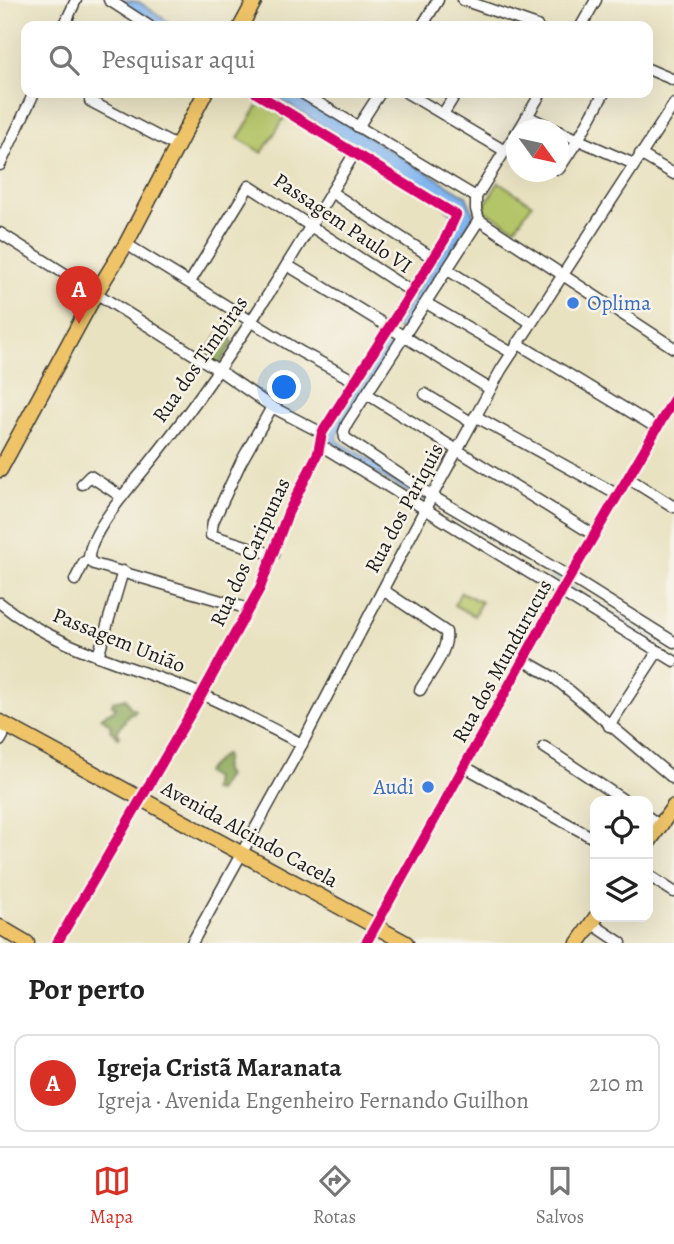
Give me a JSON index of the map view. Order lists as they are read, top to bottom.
{
  "streets": {
    "main road": ["Avenida Alcindo Cacela"],
    "street": [
      "Passagem Paulo VI",
      "Rua dos Timbiras",
      "Rua dos Pariquis",
      "Rua dos Caripunas",
      "Passagem União",
      "Rua dos Mundurucus"
    ]
  },
  "crossings": [
    ["Passagem Paulo VI", "Rua dos Timbiras"],
    ["Passagem Paulo VI", "Rua dos Caripunas"],
    ["Rua dos Timbiras", "Rua dos Caripunas"],
    ["Rua dos Pariquis", "Passagem União"],
    ["Rua dos Pariquis", "Avenida Alcindo Cacela"],
    ["Rua dos Caripunas", "Passagem União"],
    ["Rua dos Caripunas", "Avenida Alcindo Cacela"],
    ["Rua dos Mundurucus", "Avenida Alcindo Cacela"]
  ],
  "places": ["Oplima", "Audi"],
  "north": "bottom right",
  "page": {
    "search": "Pesquisar aqui",
    "pins": "A",
    "heading": "Por perto",
    "list": [
      {
        "mark": "A",
        "name": "Igreja Cristã Maranata",
        "note": "Igreja · Avenida Engenheiro Fernando Guilhon",
        "value": "210 m"
      }
    ],
    "nav": ["Mapa", "Rotas", "Salvos"]
  }
}
